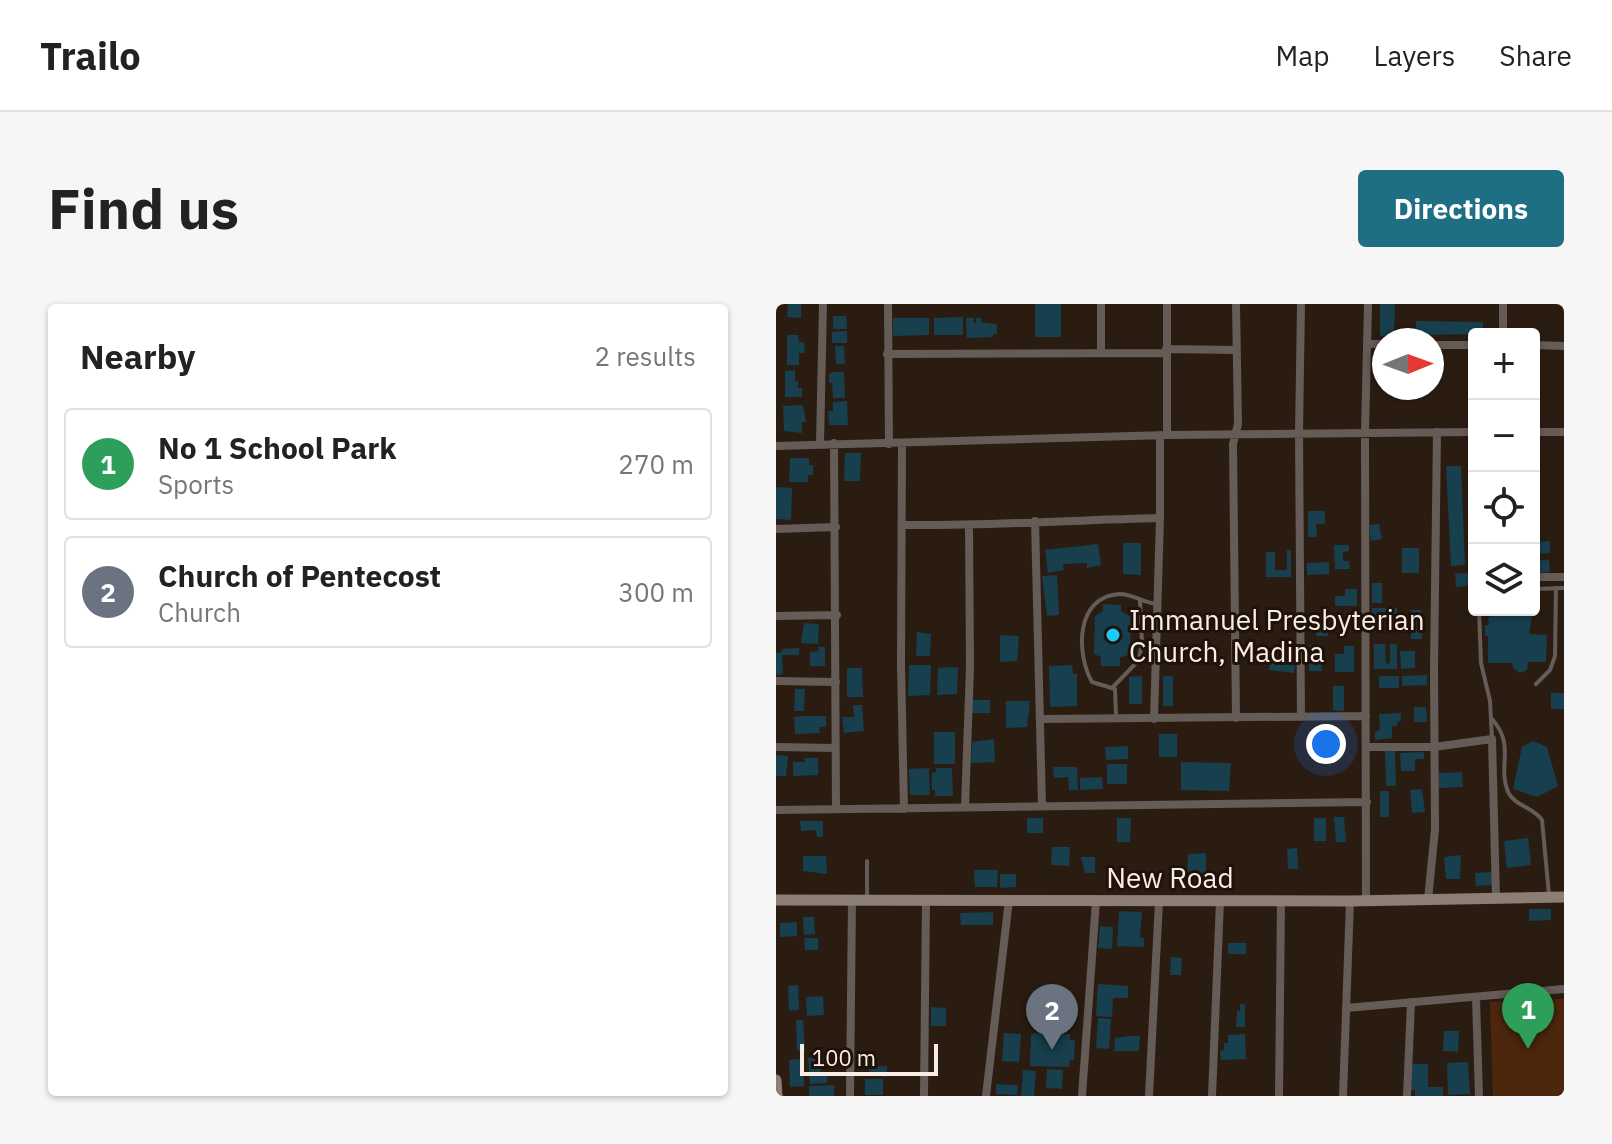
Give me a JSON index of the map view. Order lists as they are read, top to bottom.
{
  "streets": {
    "street": ["New Road"]
  },
  "places": ["Immanuel Presbyterian Church, Madina"],
  "scale_bar": "100 m",
  "north": "right",
  "page": {
    "header": "Trailo",
    "nav": ["Map", "Layers", "Share"],
    "buttons": "Directions",
    "title": "Find us",
    "heading": ["Nearby", "2 results"],
    "map_buttons": ["+", "−"],
    "list": [
      {
        "mark": "1",
        "name": "No 1 School Park",
        "note": "Sports",
        "value": "270 m"
      },
      {
        "mark": "2",
        "name": "Church of Pentecost",
        "note": "Church",
        "value": "300 m"
      }
    ],
    "pins": ["1", "2"],
    "scale": "100 m"
  }
}
